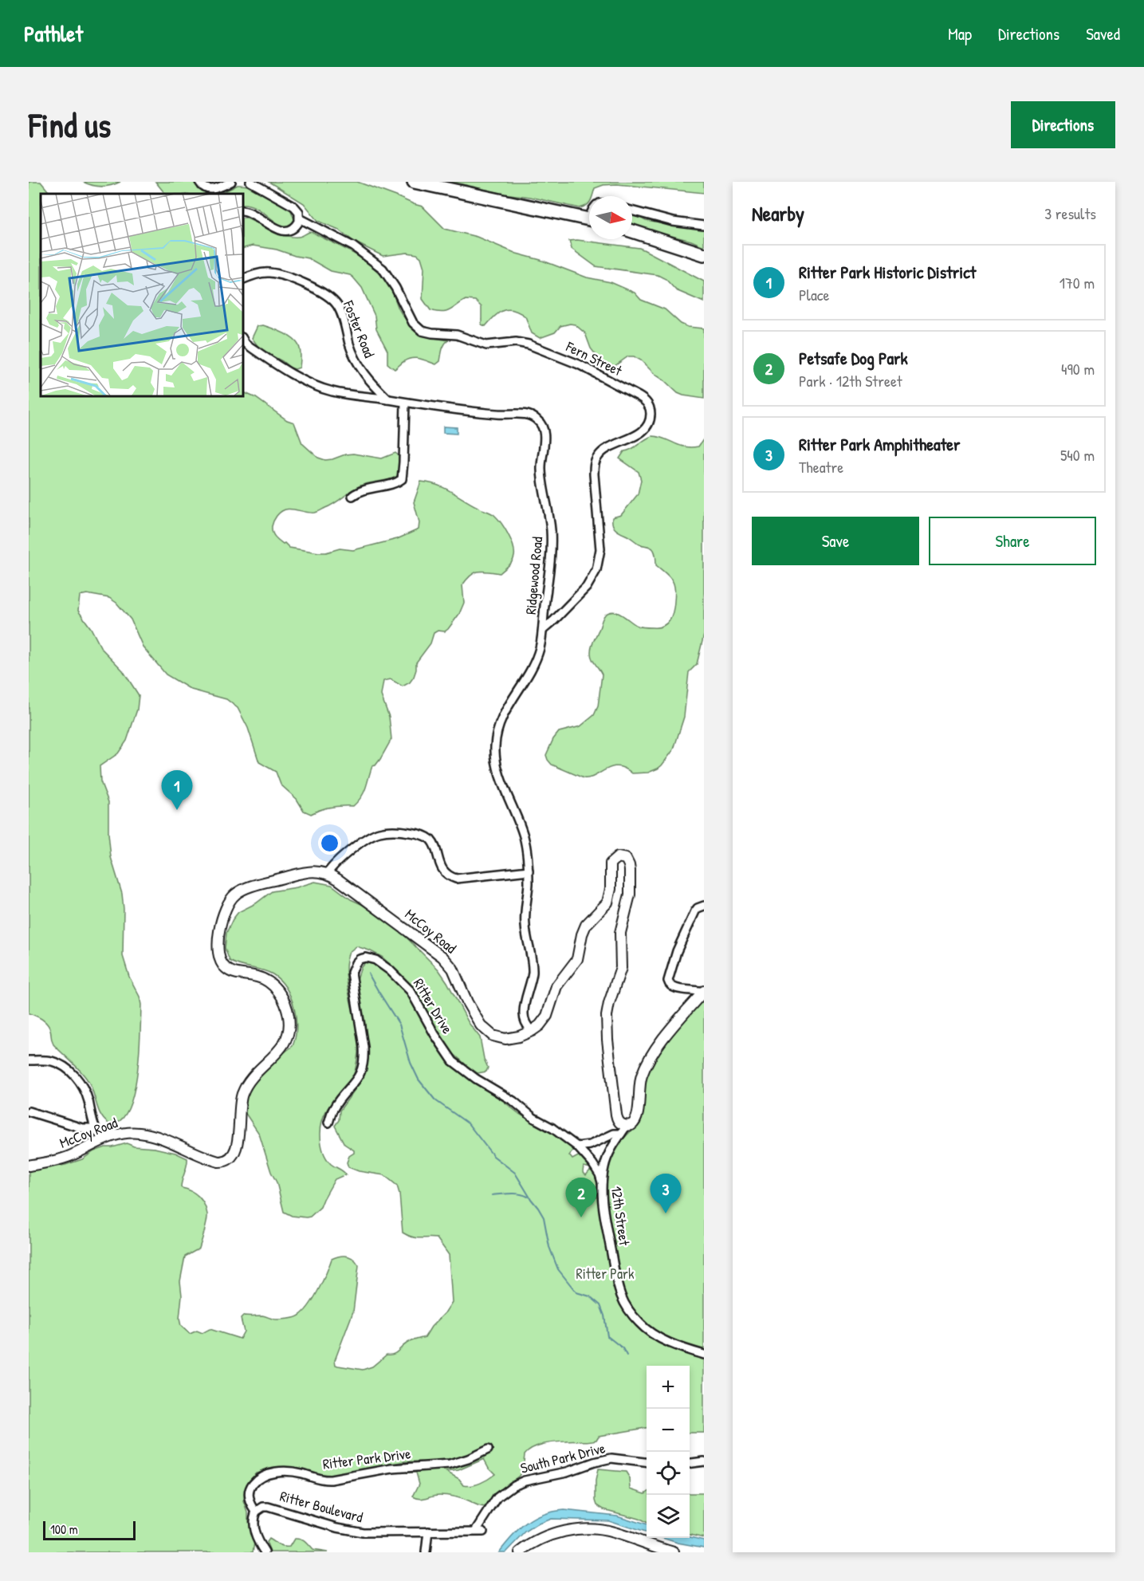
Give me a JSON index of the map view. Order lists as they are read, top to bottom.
{
  "streets": {
    "street": [
      "Foster Road",
      "Fern Street",
      "Ridgewood Road",
      "McCoy Road",
      "Ritter Drive",
      "12th Street",
      "South Park Drive",
      "Ritter Park Drive",
      "Ritter Boulevard"
    ]
  },
  "crossings": [
    ["Foster Road", "Ridgewood Road"],
    ["Fern Street", "Ridgewood Road"],
    ["Ridgewood Road", "McCoy Road"],
    ["McCoy Road", "12th Street"],
    ["Ritter Drive", "12th Street"],
    ["South Park Drive", "Ritter Boulevard"],
    ["Ritter Park Drive", "Ritter Boulevard"]
  ],
  "parks": ["Ritter Park"],
  "scale_bar": "100 m",
  "north": "right",
  "page": {
    "header": "Pathlet",
    "nav": ["Map", "Directions", "Saved"],
    "buttons": [
      "Directions",
      ["Save", "Share"]
    ],
    "title": "Find us",
    "heading": ["Nearby", "3 results"],
    "list": [
      {
        "mark": "1",
        "name": "Ritter Park Historic District",
        "note": "Place",
        "value": "170 m"
      },
      {
        "mark": "2",
        "name": "Petsafe Dog Park",
        "note": "Park · 12th Street",
        "value": "490 m"
      },
      {
        "mark": "3",
        "name": "Ritter Park Amphitheater",
        "note": "Theatre",
        "value": "540 m"
      }
    ],
    "pins": ["1", "3", "2"],
    "map_buttons": ["+", "−"],
    "scale": "100 m"
  }
}
